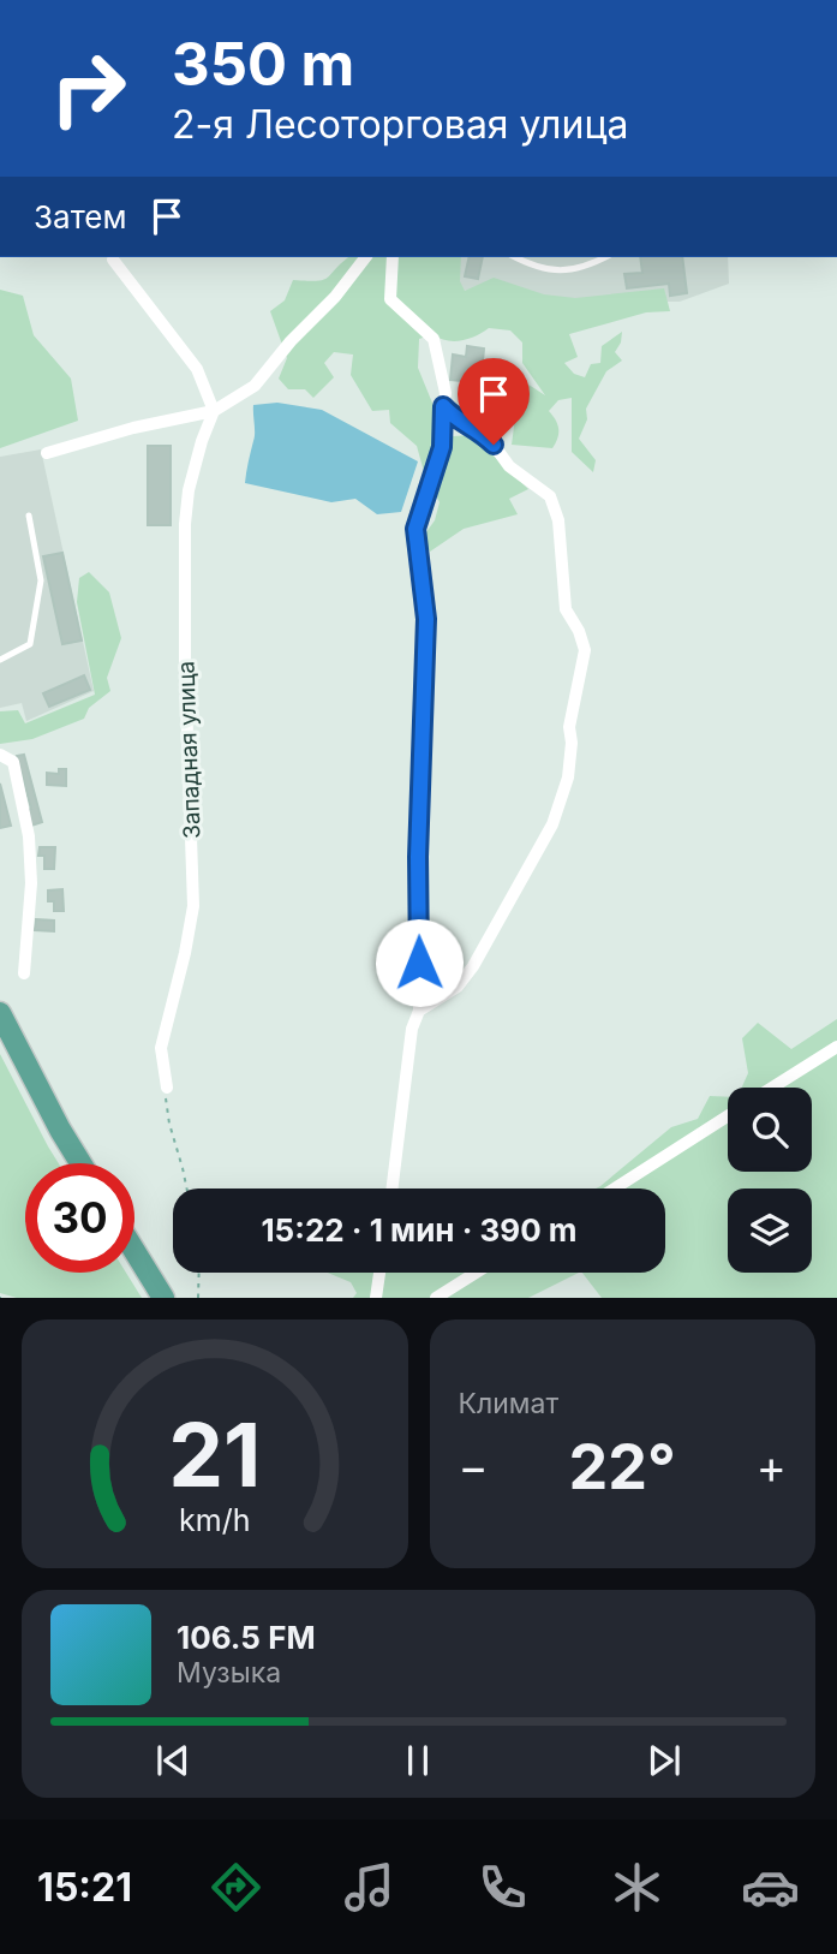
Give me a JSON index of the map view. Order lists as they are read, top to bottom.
{
  "streets": {
    "street": ["Западная улица"]
  },
  "page": {
    "turn": ["350 m", "2-я Лесоторговая улица"],
    "then": "Затем",
    "limit": "30",
    "trip": "15:22 · 1 мин · 390 m",
    "tile": "Климат",
    "heat": ["−", "22°", "+"],
    "song": ["106.5 FM", "Музыка"],
    "tabs": "15:21",
    "gauge": ["21", "km/h"]
  }
}
